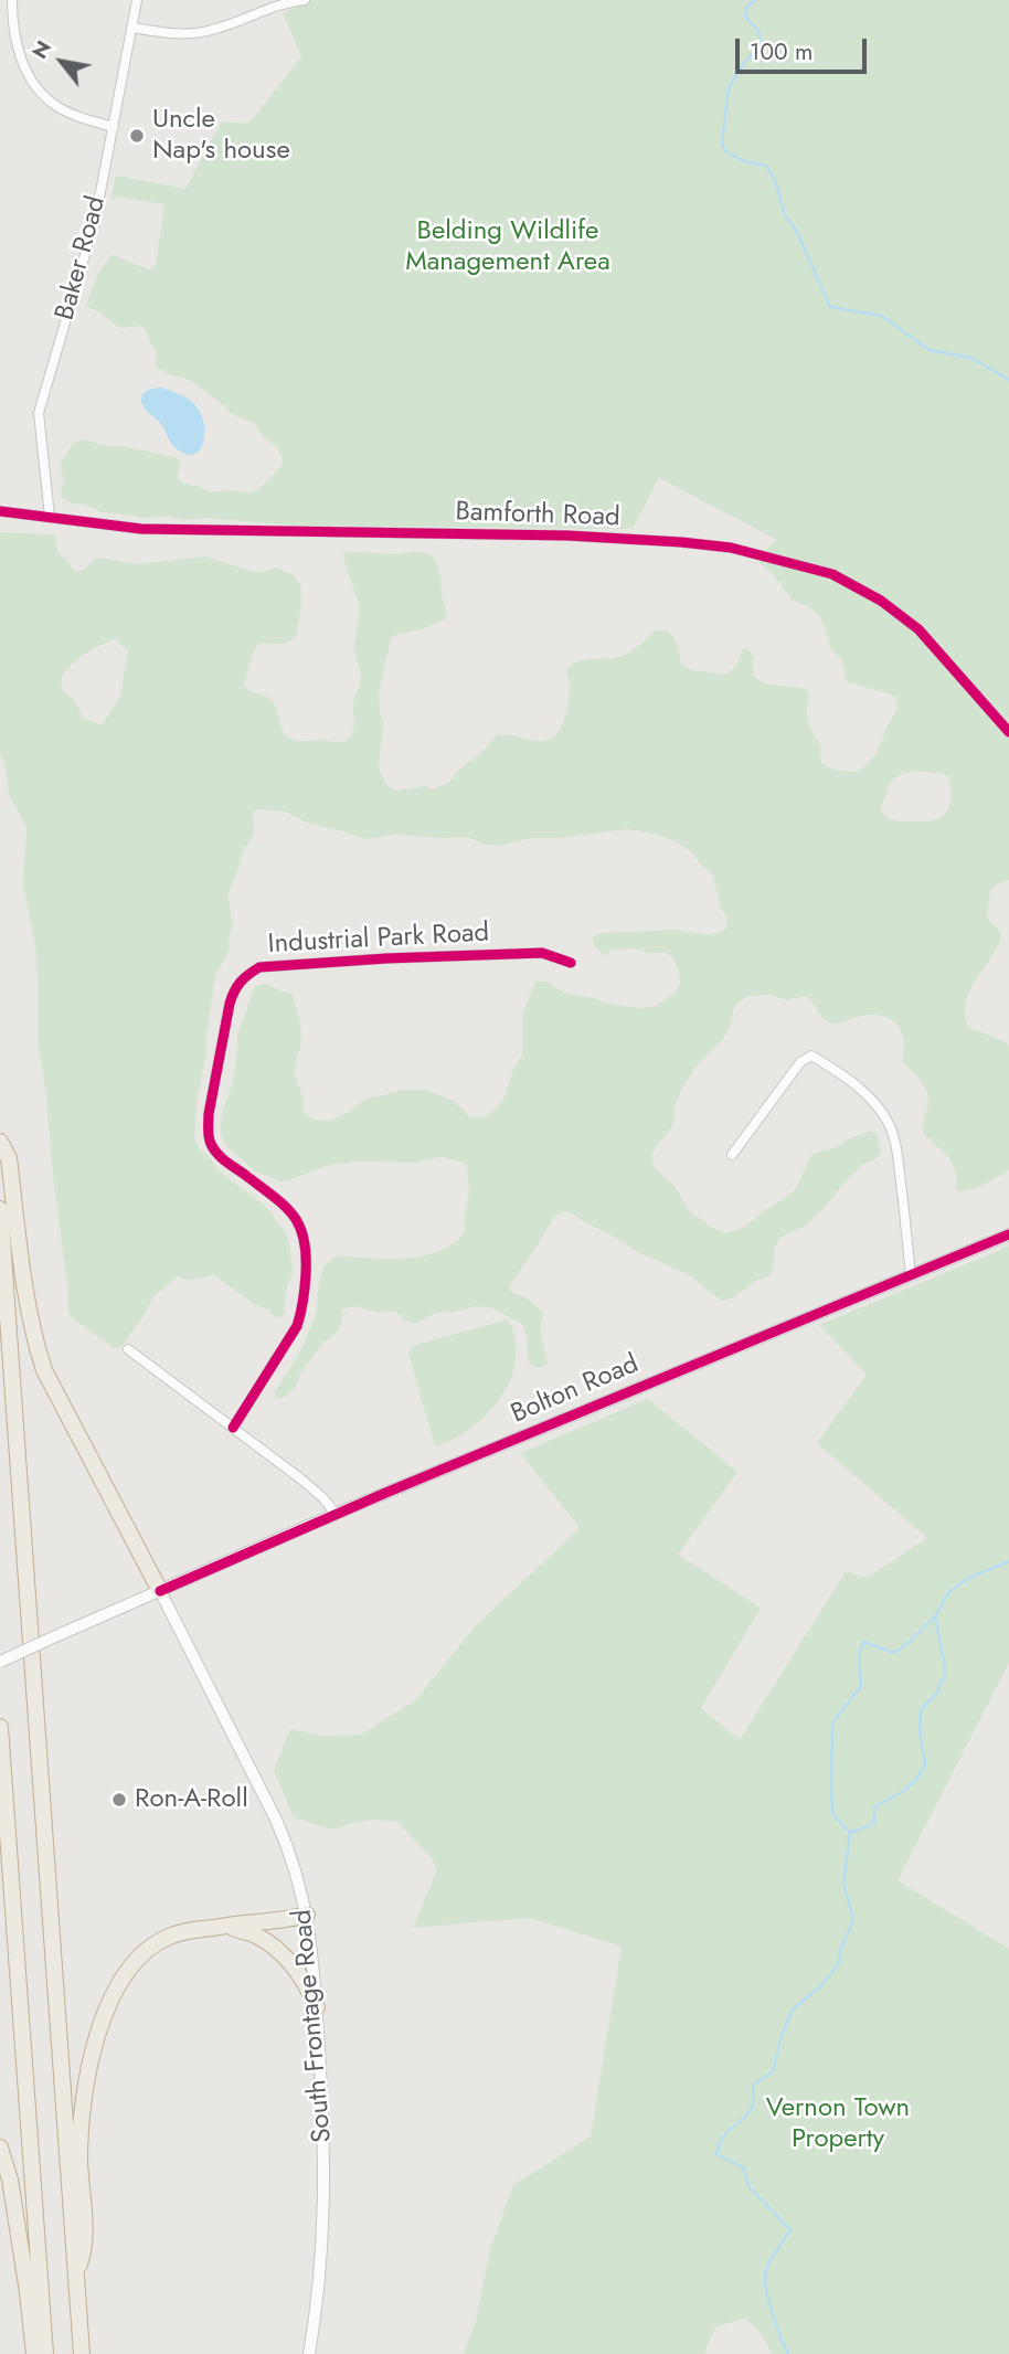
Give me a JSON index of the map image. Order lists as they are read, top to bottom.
{
  "streets": {
    "main road": ["Bolton Road", "South Frontage Road"],
    "street": ["Baker Road", "Bamforth Road", "Industrial Park Road"]
  },
  "crossings": [
    ["Baker Road", "Bamforth Road"],
    ["Bolton Road", "South Frontage Road"]
  ],
  "parks": ["Belding Wildlife Management Area", "Vernon Town Property"],
  "places": ["Uncle Nap's house", "Ron-A-Roll"],
  "scale_bar": "100 m",
  "north": "top left"
}
